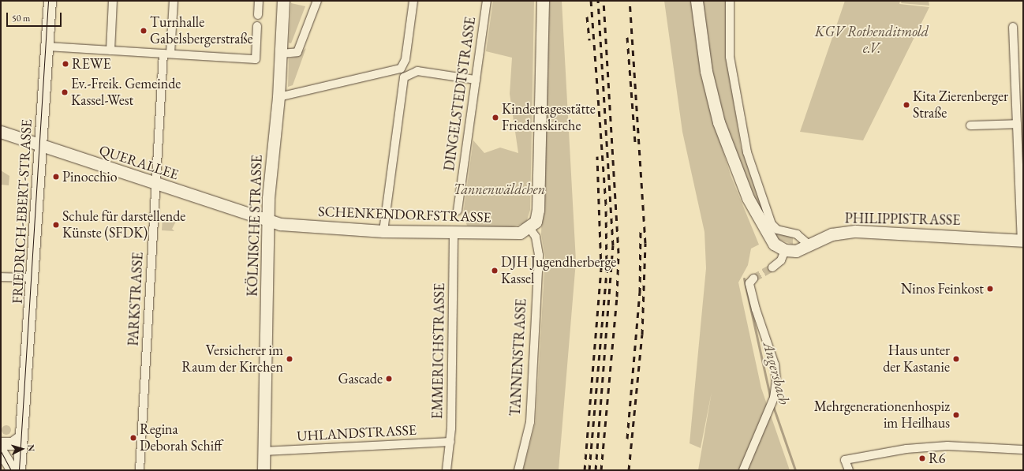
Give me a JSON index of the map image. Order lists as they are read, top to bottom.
{
  "streets": {
    "street": [
      "DINGELSTEDTSTRASSE",
      "QUERALLEE",
      "FRIEDRICH-EBERT-STRASSE",
      "SCHENKENDORFSTRASSE",
      "PHILIPPISTRASSE",
      "KÖLNISCHE STRASSE",
      "PARKSTRASSE",
      "EMMERICHSTRASSE",
      "TANNENSTRASSE",
      "UHLANDSTRASSE"
    ]
  },
  "crossings": [
    ["QUERALLEE", "FRIEDRICH-EBERT-STRASSE"],
    ["QUERALLEE", "SCHENKENDORFSTRASSE"],
    ["QUERALLEE", "KÖLNISCHE STRASSE"],
    ["QUERALLEE", "PARKSTRASSE"],
    ["SCHENKENDORFSTRASSE", "KÖLNISCHE STRASSE"],
    ["SCHENKENDORFSTRASSE", "EMMERICHSTRASSE"],
    ["SCHENKENDORFSTRASSE", "TANNENSTRASSE"],
    ["KÖLNISCHE STRASSE", "UHLANDSTRASSE"],
    ["EMMERICHSTRASSE", "UHLANDSTRASSE"]
  ],
  "water": ["Angersbach"],
  "parks": ["KGV Rothenditmold e.V.", "Tannenwäldchen"],
  "places": [
    "Turnhalle Gabelsbergerstraße",
    "REWE",
    "Ev.-Freik. Gemeinde Kassel-West",
    "Kita Zierenberger Straße",
    "Kindertagesstätte Friedenskirche",
    "Pinocchio",
    "Schule für darstellende Künste (SFDK)",
    "DJH Jugendherberge Kassel",
    "Ninos Feinkost",
    "Versicherer im Raum der Kirchen",
    "Haus unter der Kastanie",
    "Gascade",
    "Mehrgenerationenhospiz im Heilhaus",
    "Regina Deborah Schiff",
    "R6"
  ],
  "scale_bar": "50 m",
  "north": "right"
}
